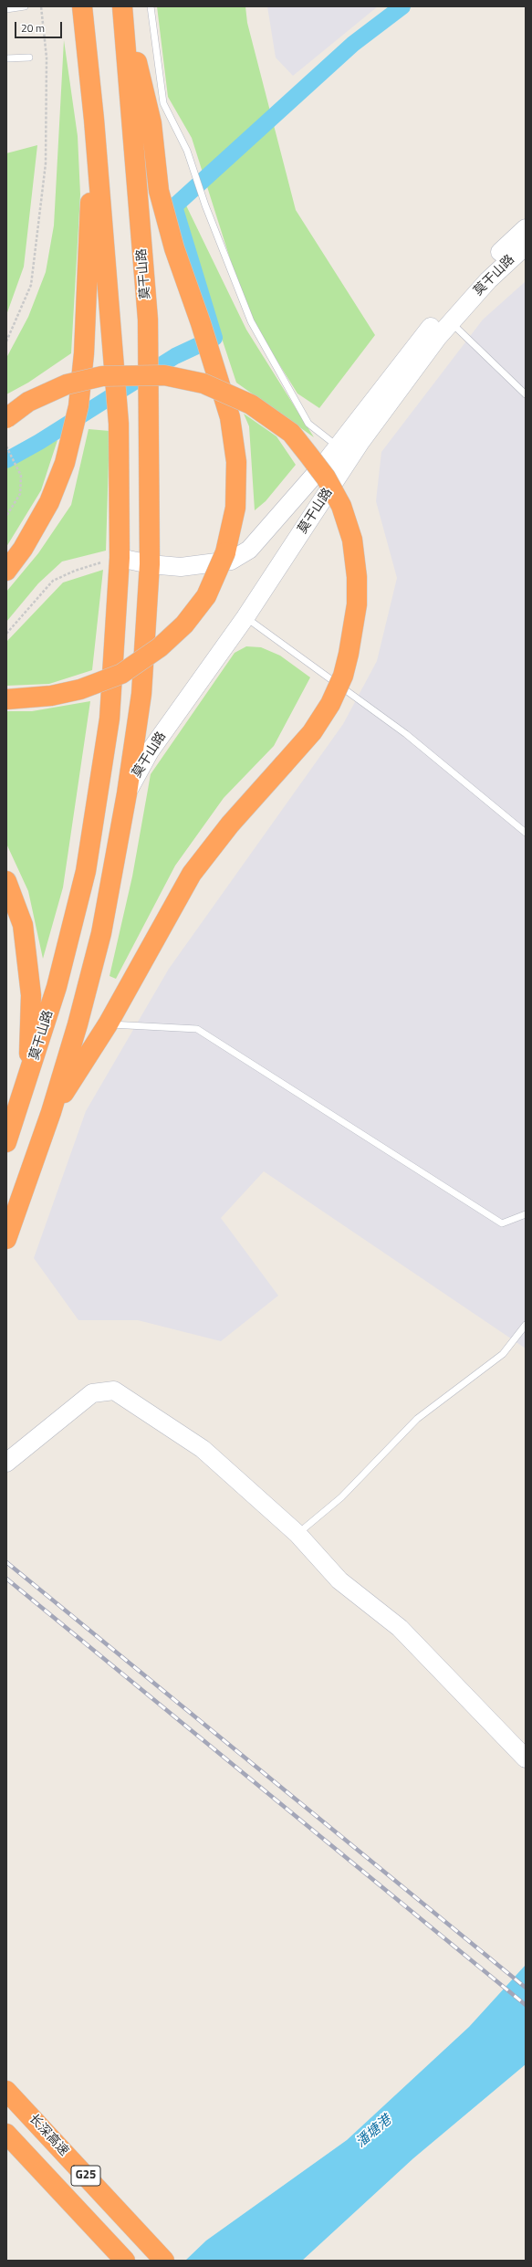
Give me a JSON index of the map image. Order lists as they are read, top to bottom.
{
  "streets": {
    "highway": ["莫干山路", "长深高速", "G25"]
  },
  "water": ["潘塘港"],
  "scale_bar": "20 m"
}
